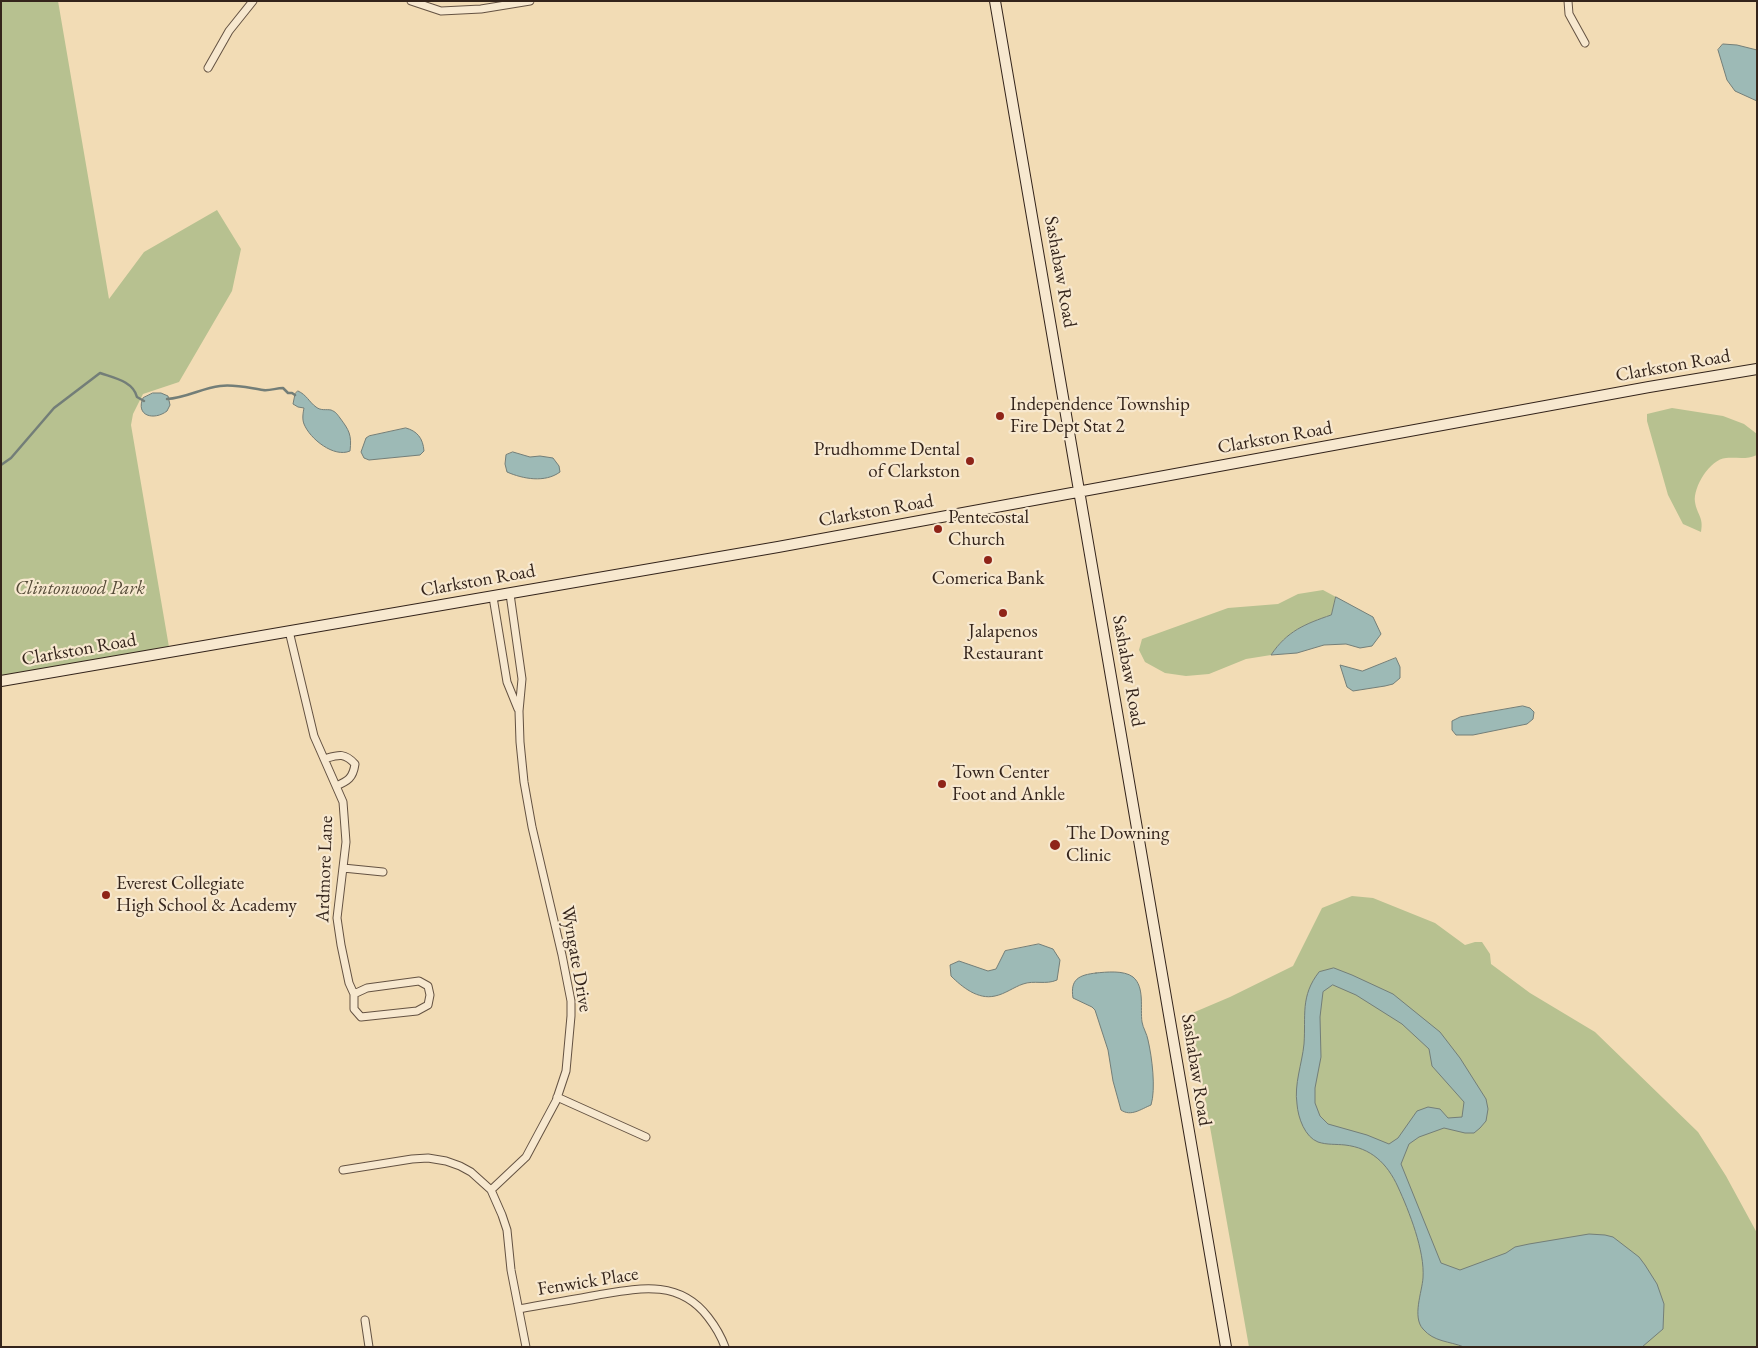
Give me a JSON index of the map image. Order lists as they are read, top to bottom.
{
  "streets": {
    "main road": ["Sashabaw Road", "Clarkston Road"],
    "street": ["Ardmore Lane", "Wyngate Drive", "Fenwick Place"]
  },
  "crossings": [
    ["Sashabaw Road", "Clarkston Road"],
    ["Clarkston Road", "Ardmore Lane"],
    ["Clarkston Road", "Wyngate Drive"]
  ],
  "parks": ["Clintonwood Park"],
  "places": [
    "Independence Township Fire Dept Stat 2",
    "Prudhomme Dental of Clarkston",
    "Pentecostal Church",
    "Comerica Bank",
    "Jalapenos Restaurant",
    "Town Center Foot and Ankle",
    "The Downing Clinic",
    "Everest Collegiate High School & Academy"
  ]
}
